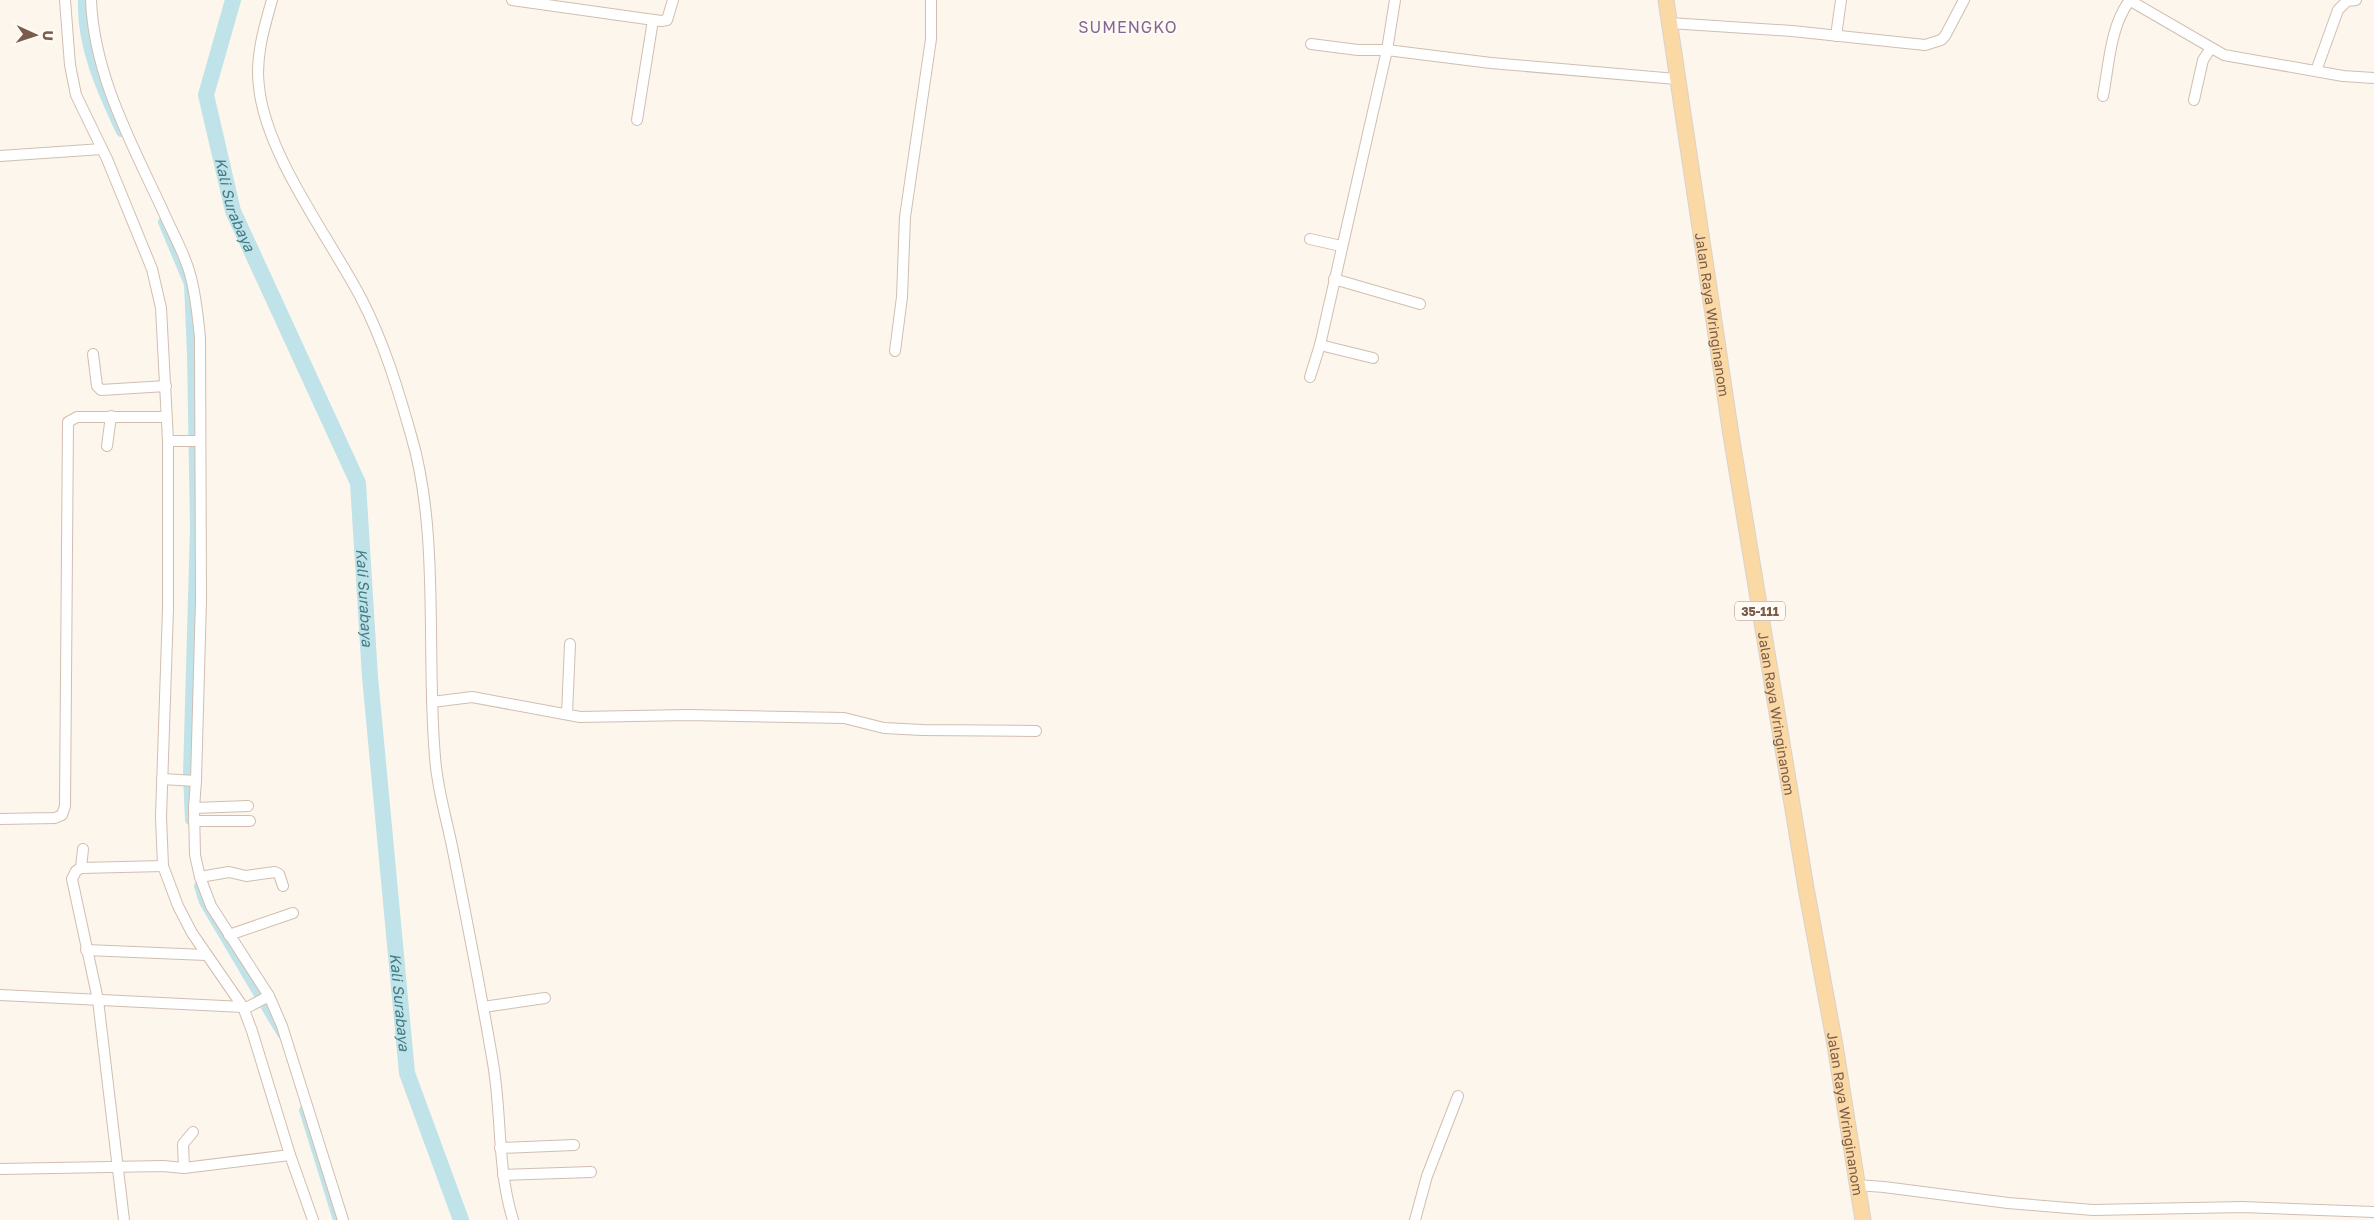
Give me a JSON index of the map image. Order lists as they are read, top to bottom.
{
  "streets": {
    "main road": ["Jalan Raya Wringinanom", "35-111"]
  },
  "districts": ["SUMENGKO"],
  "water": ["Kali Surabaya"],
  "north": "right"
}
